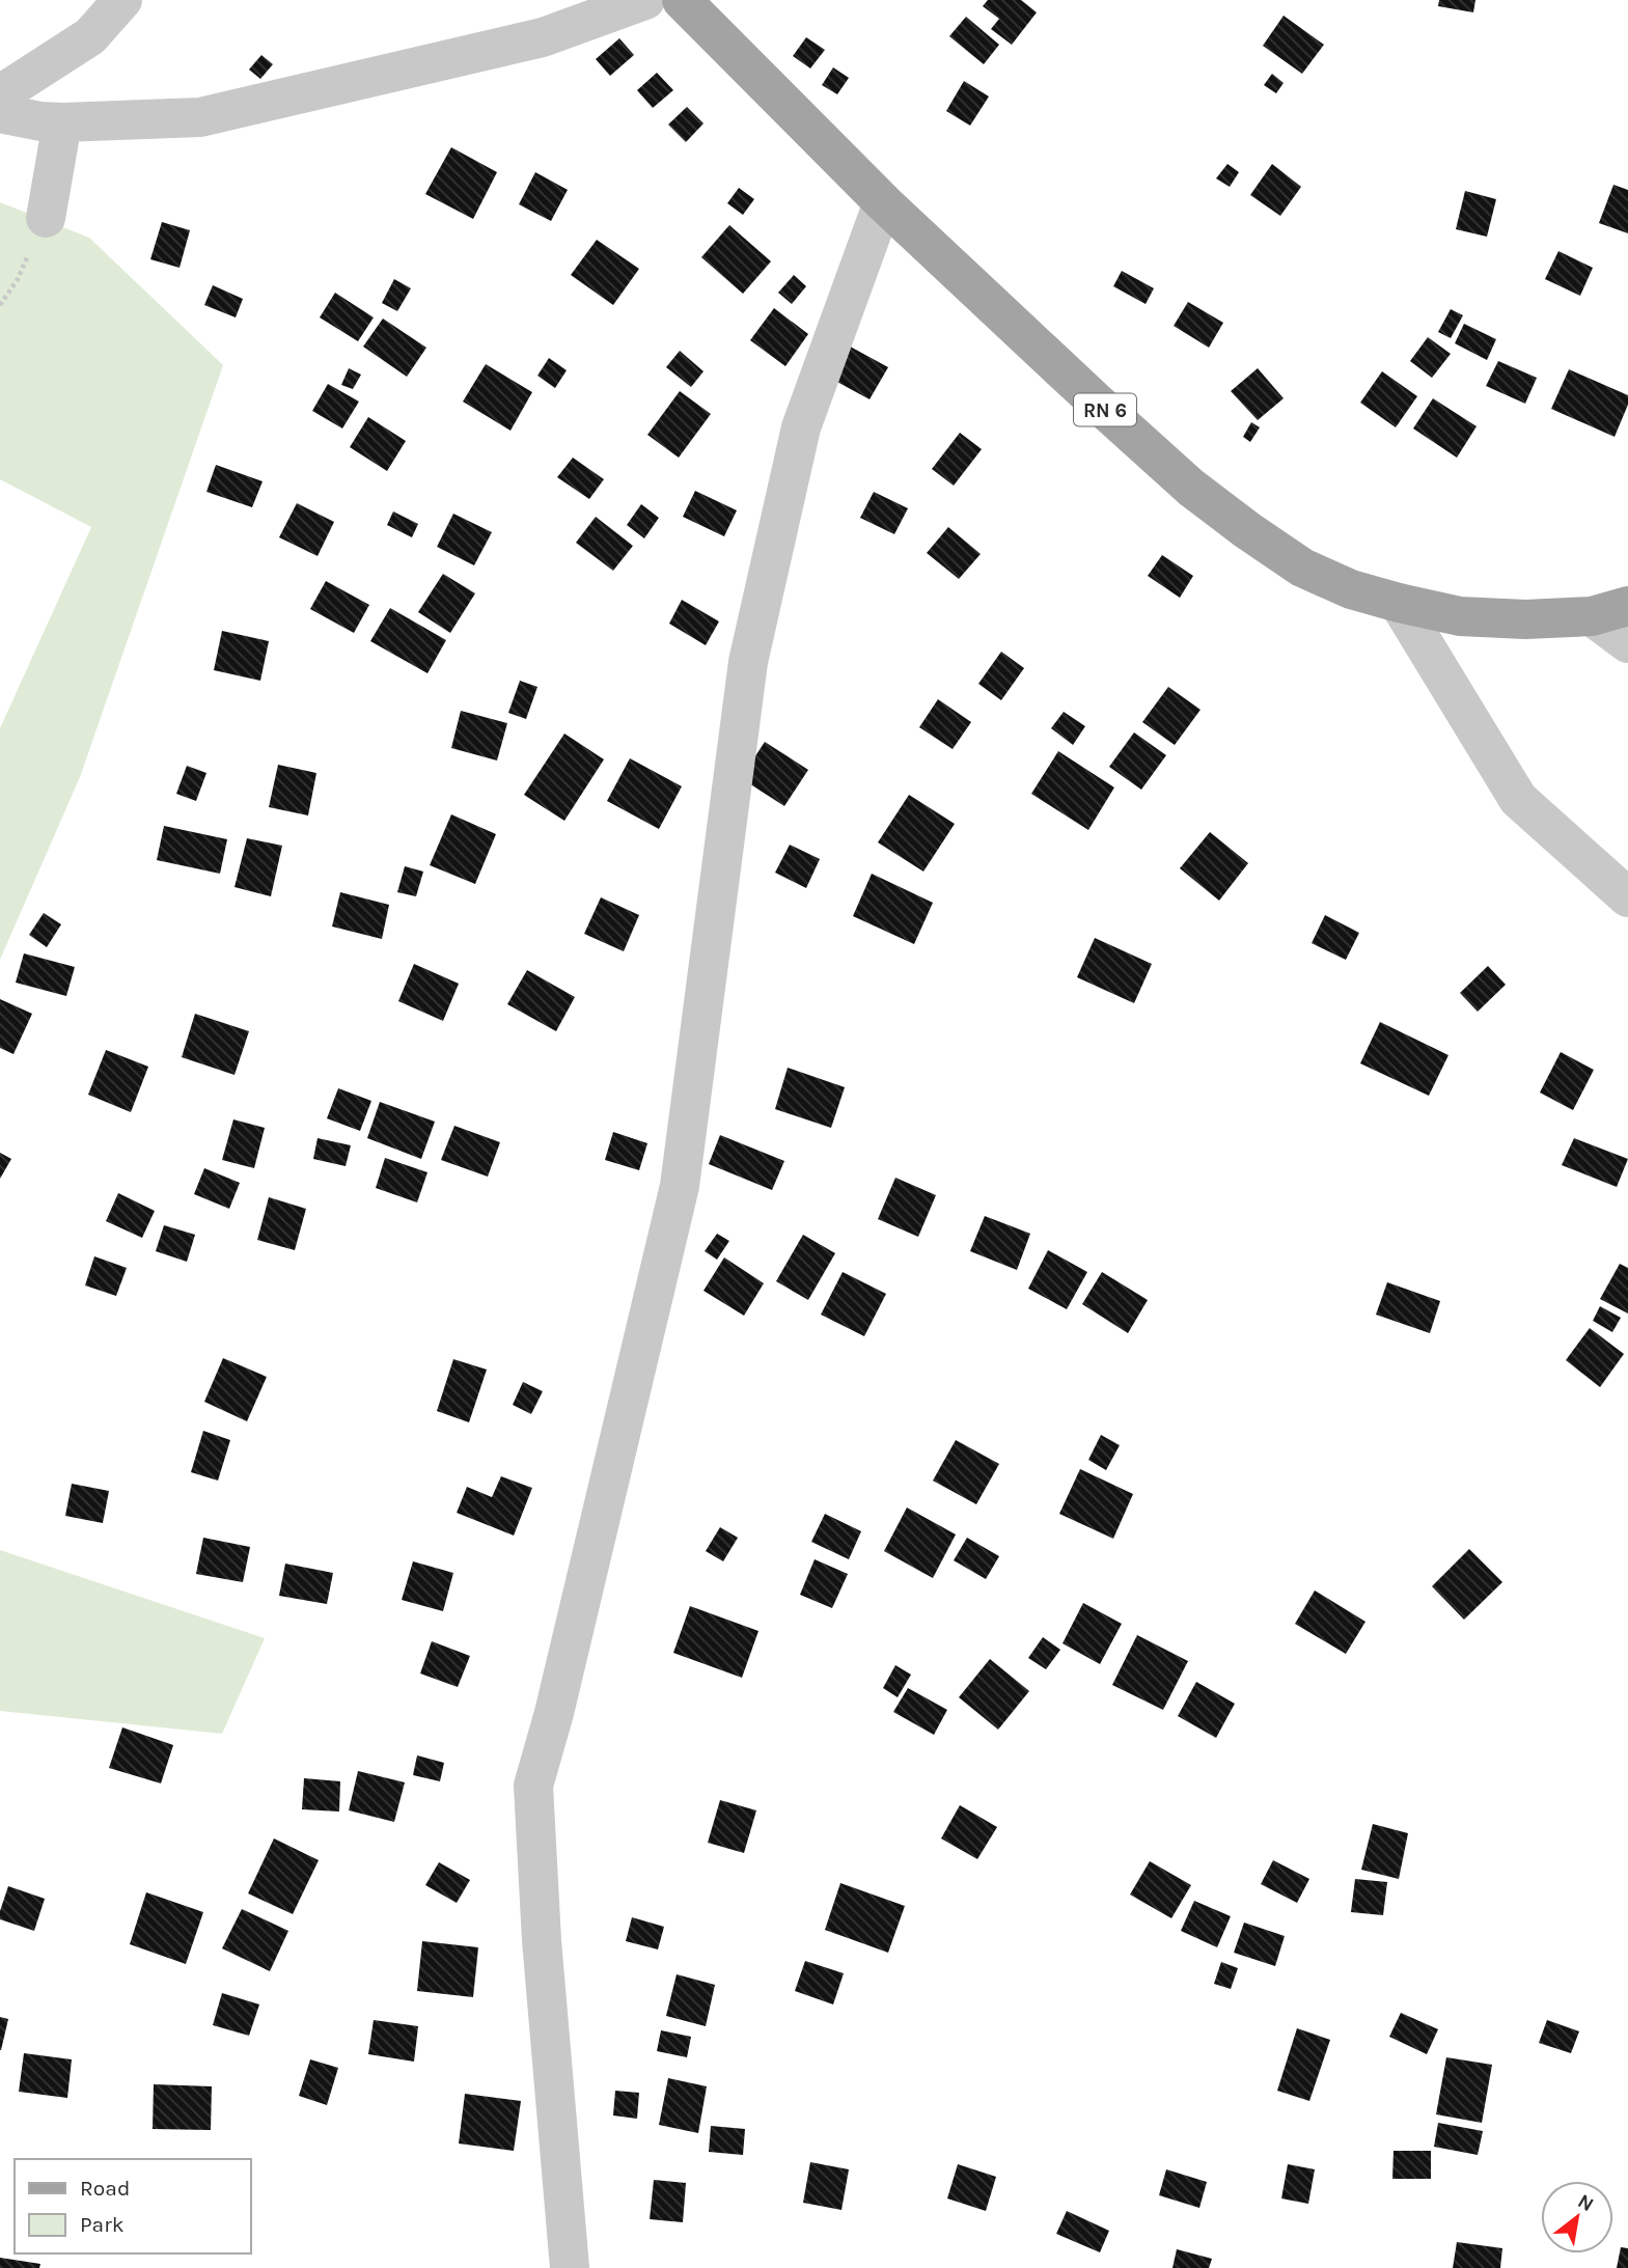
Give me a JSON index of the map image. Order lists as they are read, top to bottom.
{
  "streets": {
    "main road": ["RN 6"]
  },
  "legend": ["Road", "Park"],
  "north": "top right"
}
